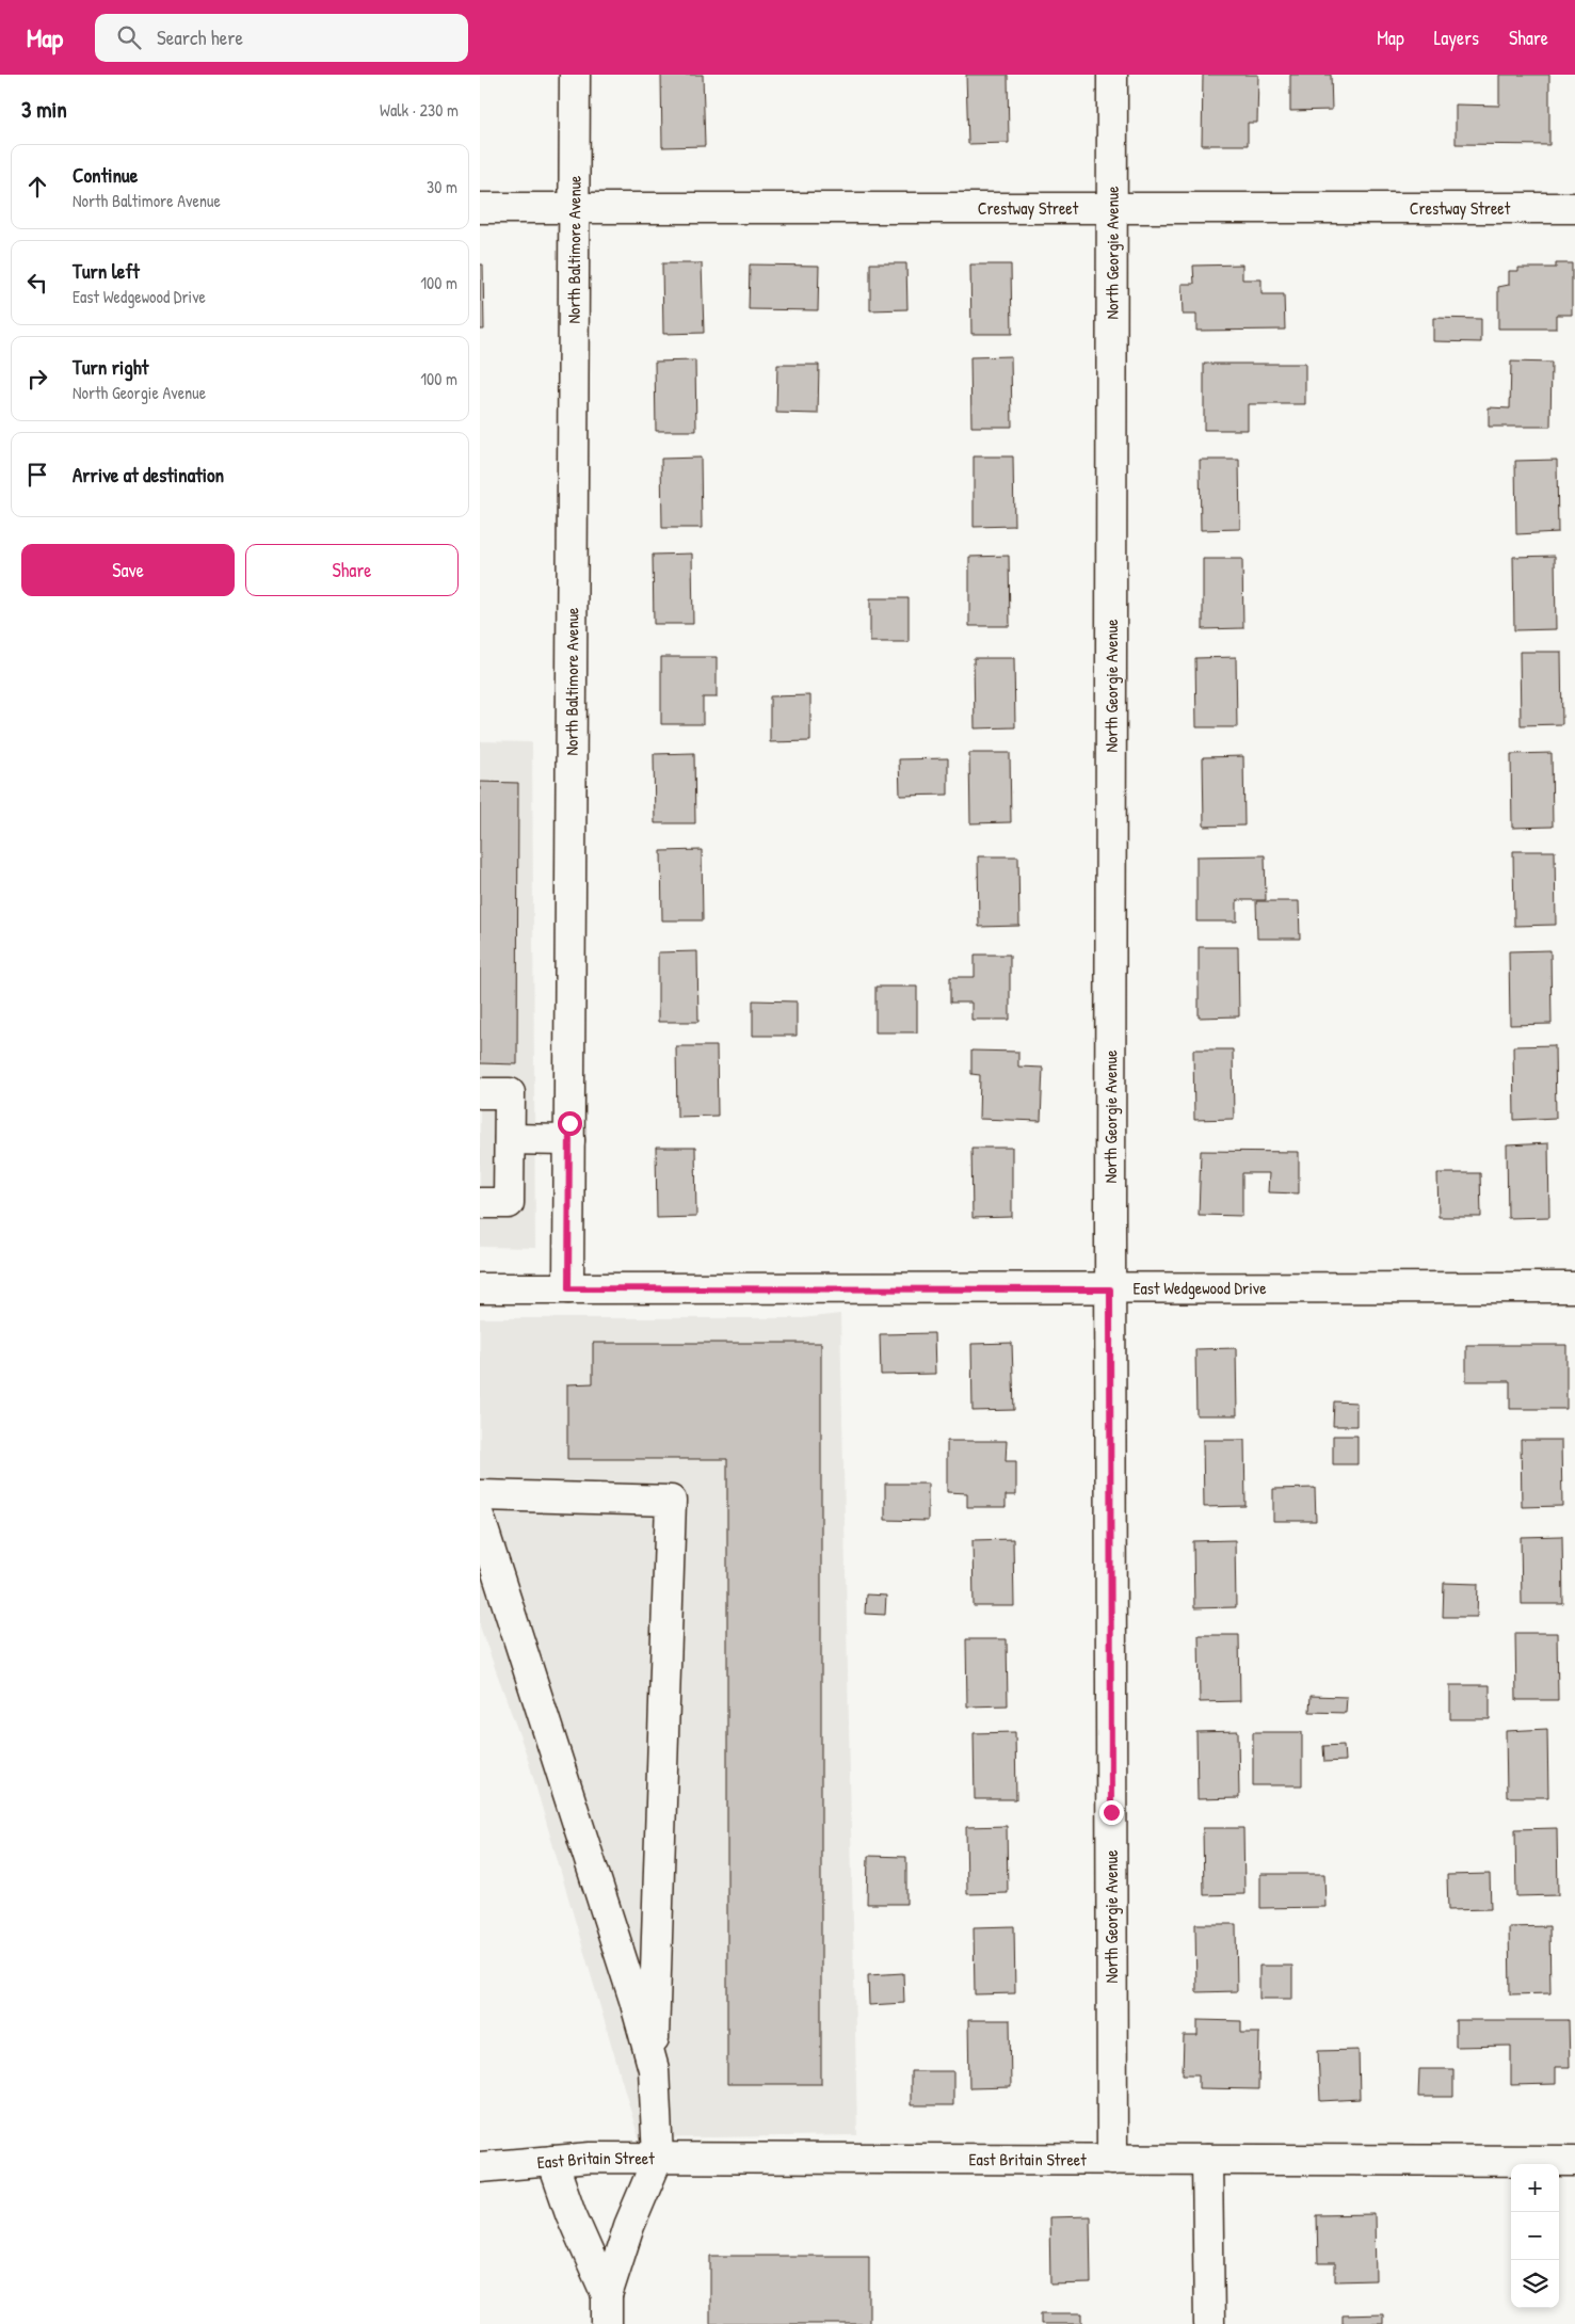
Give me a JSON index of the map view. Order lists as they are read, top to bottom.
{
  "streets": {
    "street": [
      "Crestway Street",
      "North Baltimore Avenue",
      "North Georgie Avenue",
      "East Wedgewood Drive",
      "East Britain Street"
    ]
  },
  "crossings": [
    ["Crestway Street", "North Baltimore Avenue"],
    ["Crestway Street", "North Georgie Avenue"],
    ["North Baltimore Avenue", "East Wedgewood Drive"],
    ["North Georgie Avenue", "East Wedgewood Drive"],
    ["North Georgie Avenue", "East Britain Street"]
  ],
  "page": {
    "header": "Map",
    "search": "Search here",
    "nav": ["Map", "Layers", "Share"],
    "heading": ["3 min", "Walk · 230 m"],
    "list": [
      ["Continue", "North Baltimore Avenue", "30 m"],
      ["Turn left", "East Wedgewood Drive", "100 m"],
      ["Turn right", "North Georgie Avenue", "100 m"],
      "Arrive at destination"
    ],
    "buttons": ["Save", "Share"],
    "map_buttons": ["+", "−"]
  }
}
